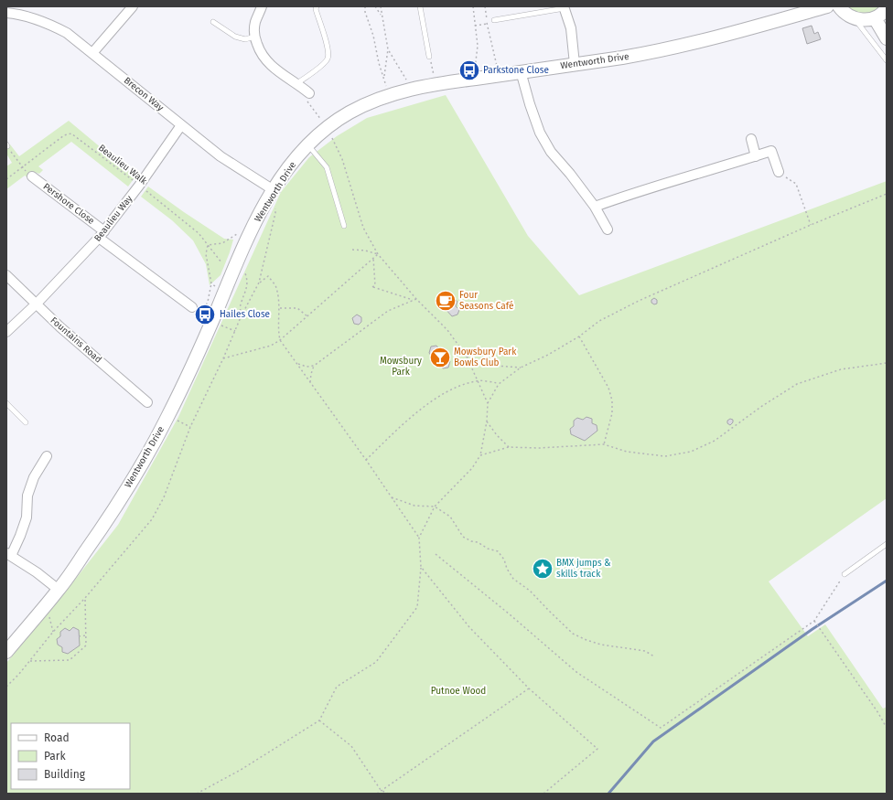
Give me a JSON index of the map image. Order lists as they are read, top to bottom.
{
  "streets": {
    "street": [
      "Wentworth Drive",
      "Brecon Way",
      "Pershore Close",
      "Beaulieu Way",
      "Fountains Road"
    ],
    "path": ["Beaulieu Walk"]
  },
  "crossings": [
    ["Wentworth Drive", "Brecon Way"],
    ["Brecon Way", "Beaulieu Way"],
    ["Beaulieu Walk", "Beaulieu Way"],
    ["Pershore Close", "Beaulieu Way"],
    ["Beaulieu Way", "Fountains Road"]
  ],
  "parks": ["Mowsbury Park", "Putnoe Wood"],
  "places": {
    "bus stop": ["Parkstone Close", "Hailes Close"],
    "cafe": ["Four Seasons Café"],
    "bar": ["Mowsbury Park Bowls Club"],
    "place": ["BMX jumps & skills track"]
  },
  "legend": ["Road", "Park", "Building"]
}
